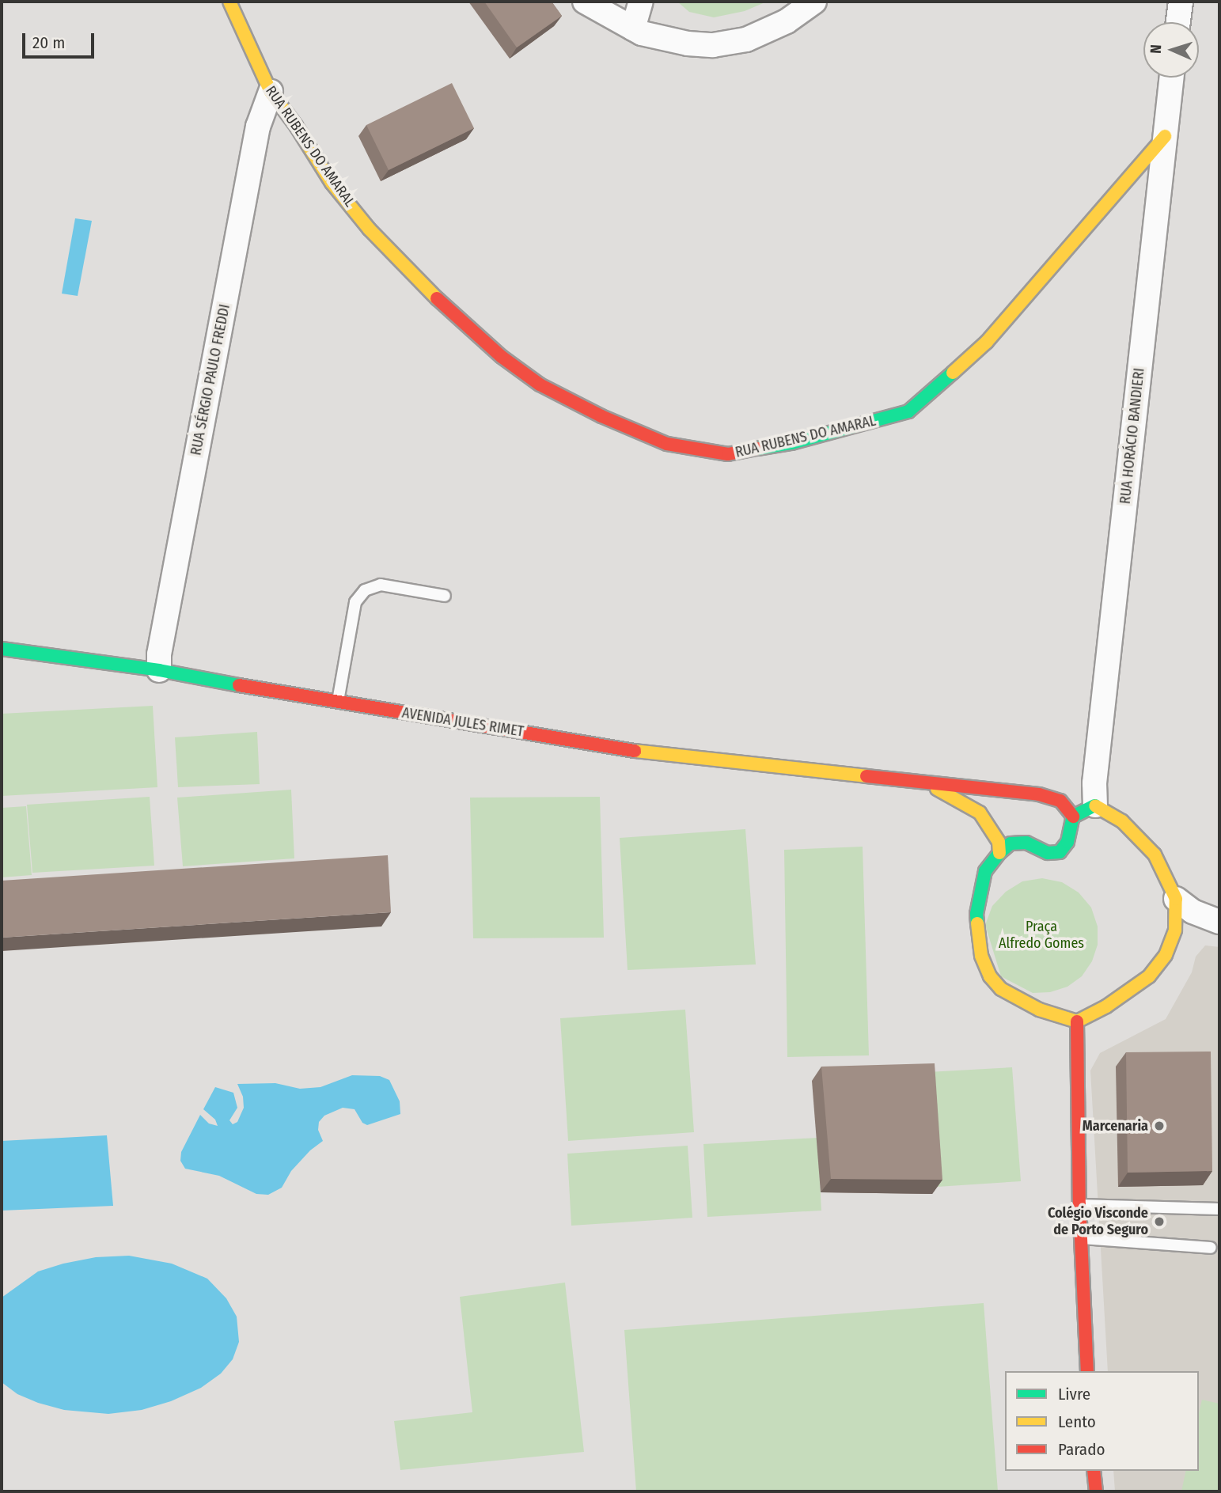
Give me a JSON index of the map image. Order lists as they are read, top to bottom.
{
  "streets": {
    "street": [
      "RUA RUBENS DO AMARAL",
      "RUA SÉRGIO PAULO FREDDI",
      "RUA HORÁCIO BANDIERI",
      "AVENIDA JULES RIMET"
    ]
  },
  "crossings": [
    ["RUA RUBENS DO AMARAL", "RUA SÉRGIO PAULO FREDDI"],
    ["RUA RUBENS DO AMARAL", "RUA HORÁCIO BANDIERI"],
    ["RUA SÉRGIO PAULO FREDDI", "AVENIDA JULES RIMET"]
  ],
  "parks": ["Praça Alfredo Gomes"],
  "places": ["Marcenaria", "Colégio Visconde de Porto Seguro"],
  "legend": ["Livre", "Lento", "Parado"],
  "scale_bar": "20 m",
  "north": "left"
}
